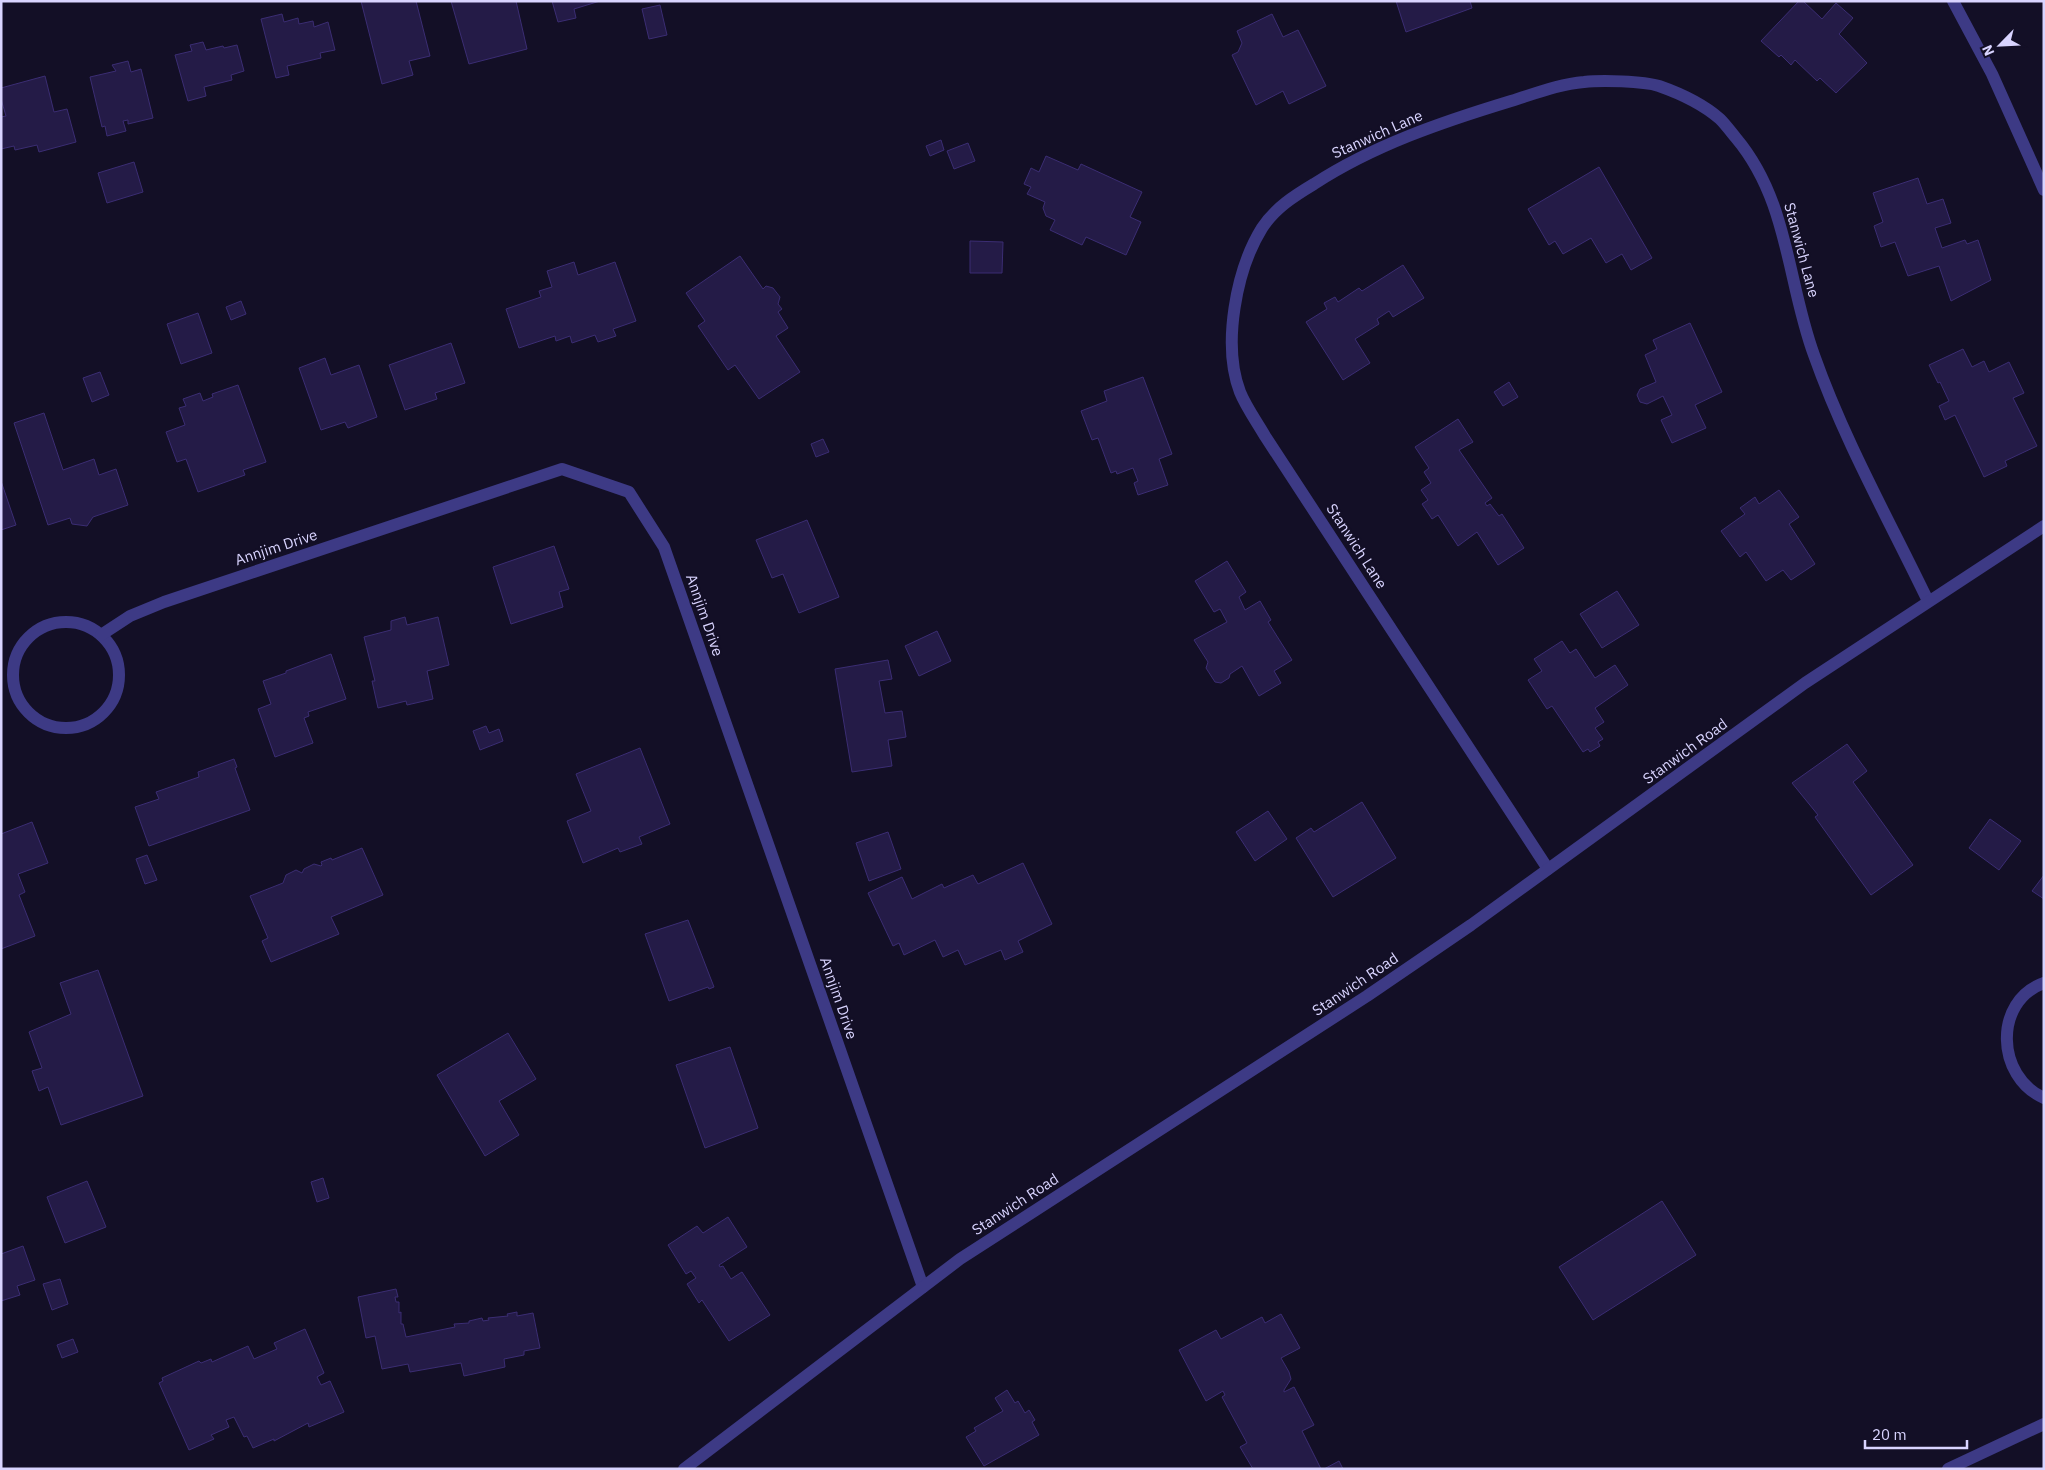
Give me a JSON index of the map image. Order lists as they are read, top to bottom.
{
  "streets": {
    "street": ["Stanwich Lane", "Annjim Drive", "Stanwich Road"]
  },
  "crossings": [
    ["Stanwich Lane", "Stanwich Road"],
    ["Annjim Drive", "Stanwich Road"]
  ],
  "scale_bar": "20 m",
  "north": "bottom left"
}
